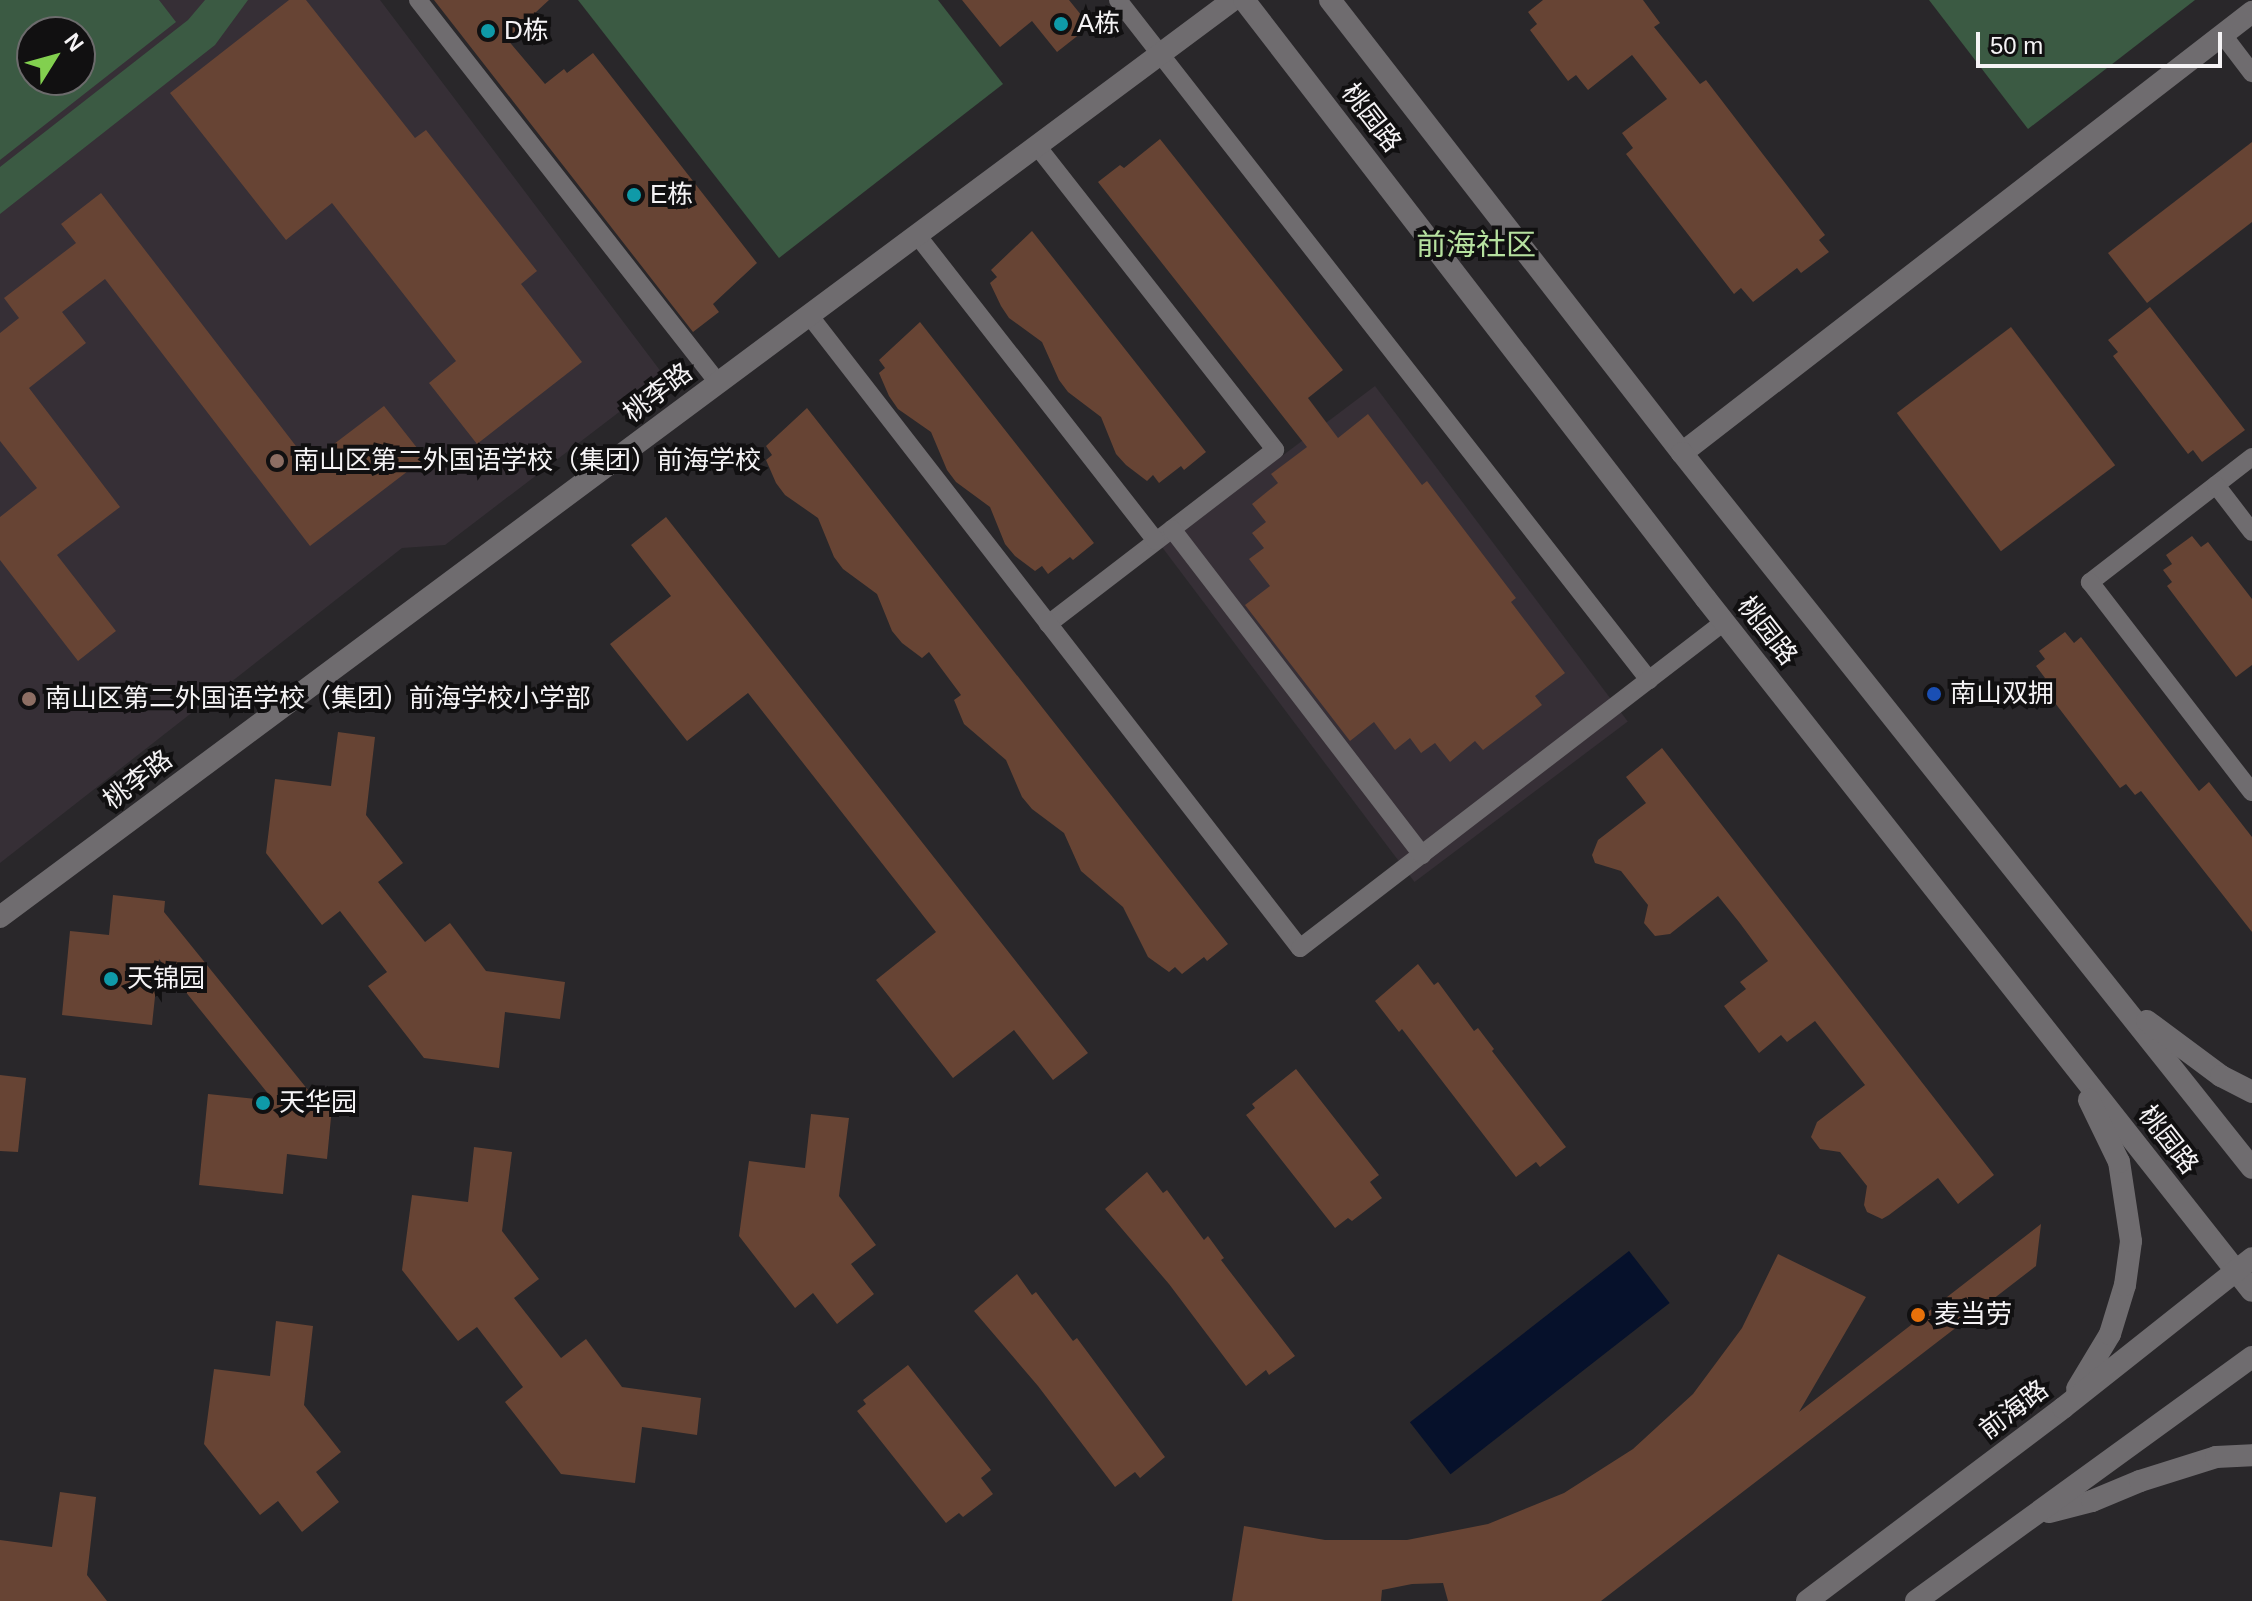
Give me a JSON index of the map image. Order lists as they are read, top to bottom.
{
  "streets": {
    "main road": ["桃园路", "桃李路", "前海路"]
  },
  "crossings": [
    ["桃园路", "前海路"]
  ],
  "districts": ["前海社区"],
  "places": [
    "A栋",
    "D栋",
    "E栋",
    "南山区第二外国语学校（集团）前海学校",
    "南山双拥",
    "南山区第二外国语学校（集团）前海学校小学部",
    "天锦园",
    "天华园",
    "麦当劳"
  ],
  "scale_bar": "50 m",
  "north": "top right"
}
